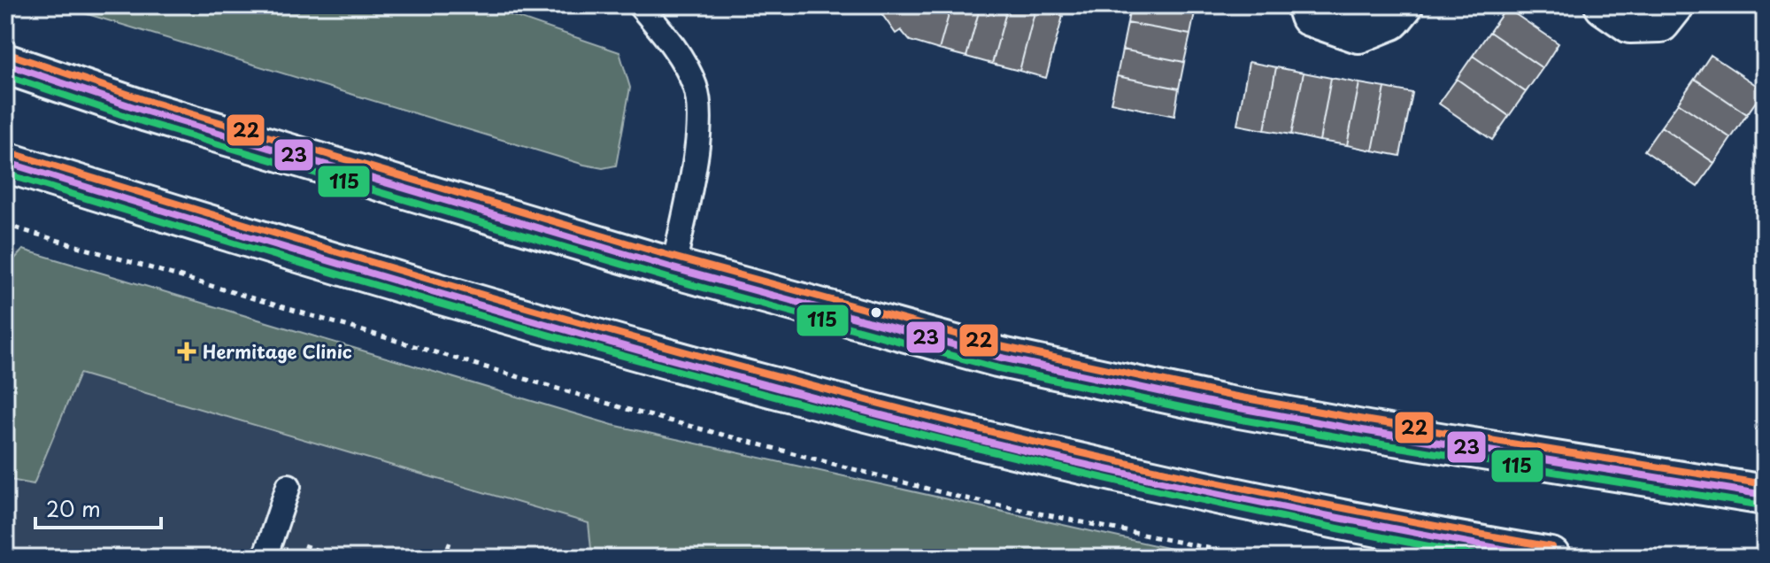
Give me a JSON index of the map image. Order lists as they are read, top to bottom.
{
  "places": {
    "health": ["Hermitage Clinic"]
  },
  "lines": ["transit line 22", "transit line 23", "transit line 115"],
  "scale_bar": "20 m"
}
